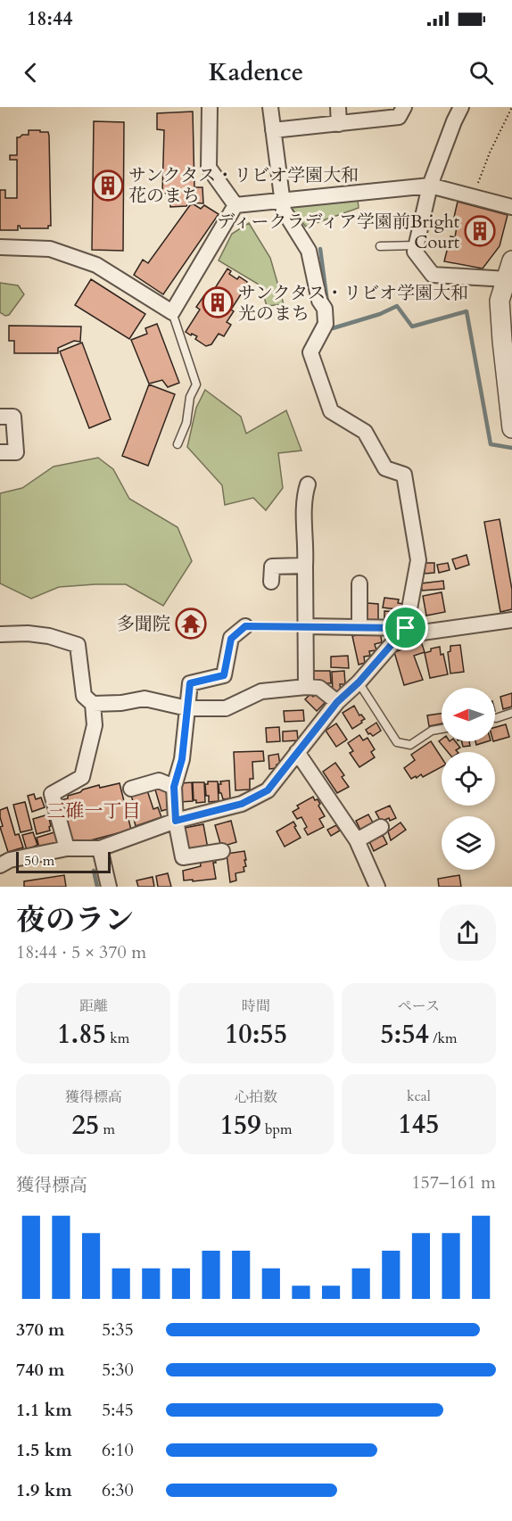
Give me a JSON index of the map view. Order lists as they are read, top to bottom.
{
  "districts": ["三碓一丁目"],
  "places": {
    "building": ["サンクタス・リビオ学園大和 花のまち", "ディークラディア学園前Bright Court", "サンクタス・リビオ学園大和 光のまち"],
    "temple": ["多聞院"]
  },
  "scale_bar": "50 m",
  "north": "left",
  "page": {
    "status": "18:44",
    "header": "Kadence",
    "scale": "50 m",
    "heading": ["夜のラン", "18:44 · 5 × 370 m"],
    "stats": [
      ["距離", "1.85 km"],
      ["時間", "10:55"],
      ["ペース", "5:54 /km"],
      ["獲得標高", "25 m"],
      ["心拍数", "159 bpm"],
      ["kcal", "145"]
    ],
    "chart": ["獲得標高", "157–161 m"],
    "list": [
      {
        "name": "370 m",
        "note": "5:35"
      },
      {
        "name": "740 m",
        "note": "5:30"
      },
      {
        "name": "1.1 km",
        "note": "5:45"
      },
      {
        "name": "1.5 km",
        "note": "6:10"
      },
      {
        "name": "1.9 km",
        "note": "6:30"
      }
    ]
  }
}
